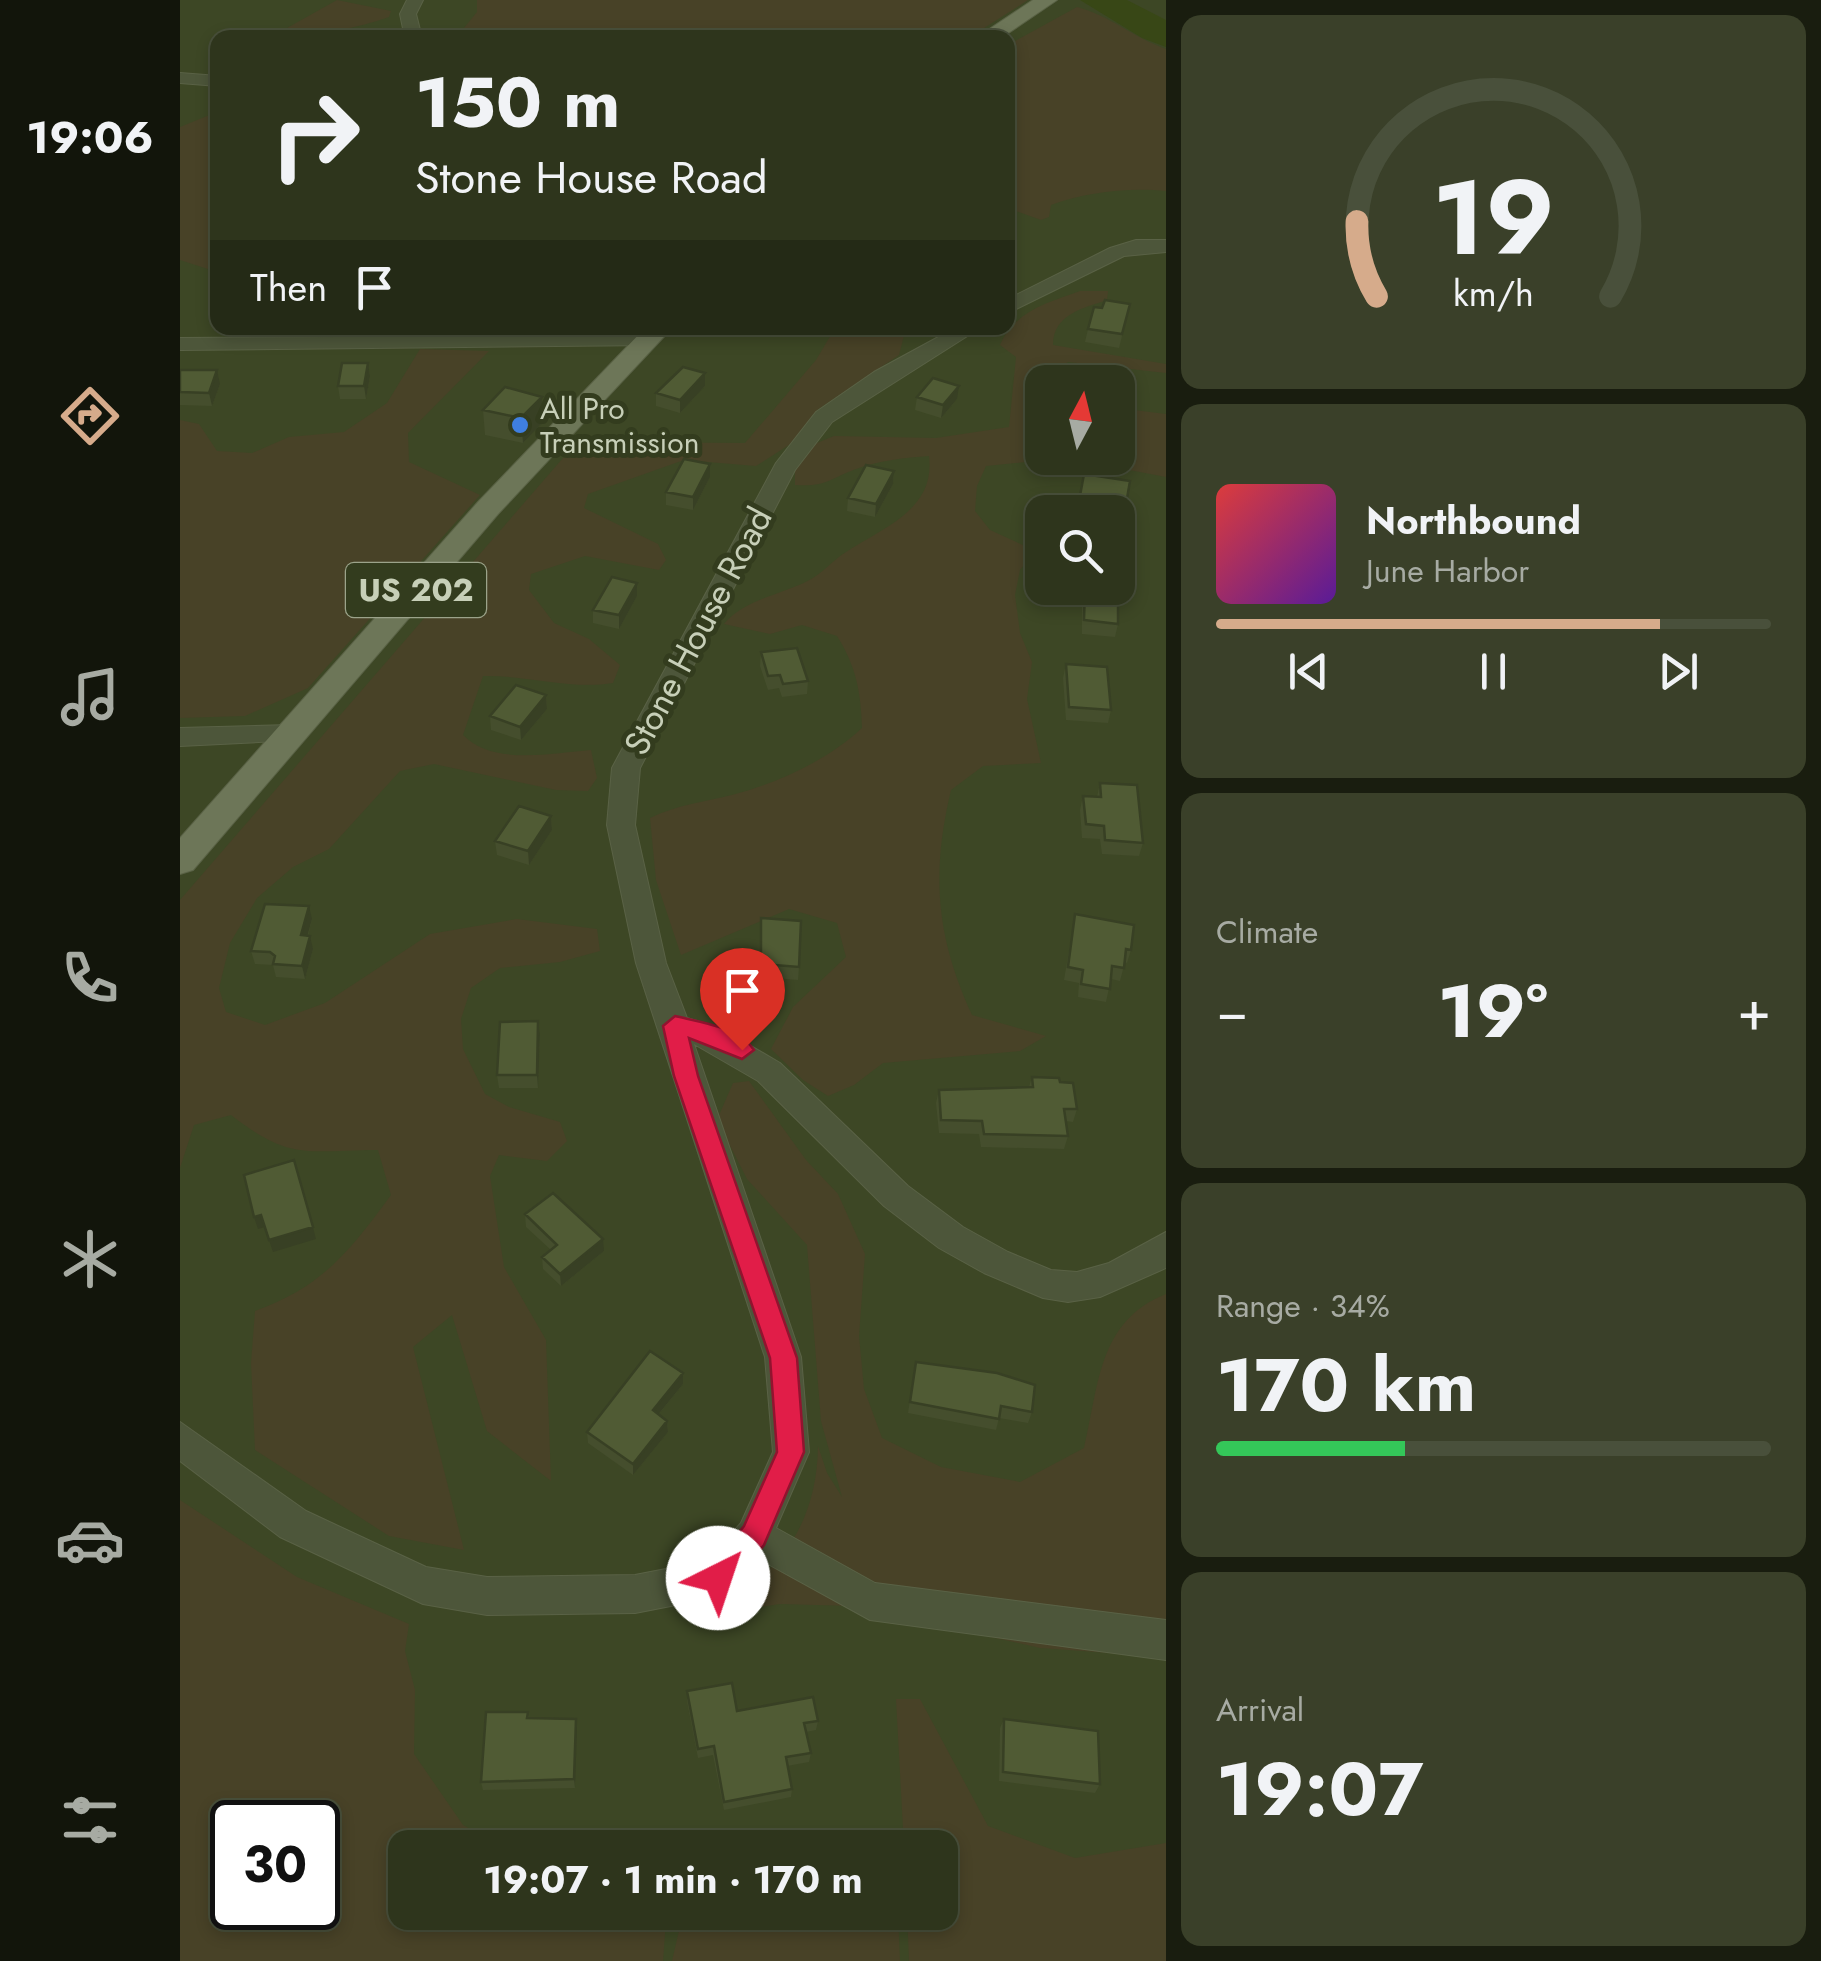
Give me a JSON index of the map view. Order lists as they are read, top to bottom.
{
  "streets": {
    "main road": ["US 202"],
    "street": ["Stone House Road"]
  },
  "places": ["All Pro Transmission"],
  "north": "top",
  "page": {
    "tabs": "19:06",
    "turn": ["150 m", "Stone House Road"],
    "then": "Then",
    "song": ["Northbound", "June Harbor"],
    "tile": [
      "Climate",
      ["Range · 34%", "170 km"],
      ["Arrival", "19:07"]
    ],
    "heat": ["−", "19°", "+"],
    "limit": "30",
    "trip": "19:07 · 1 min · 170 m",
    "gauge": ["19", "km/h"]
  }
}
